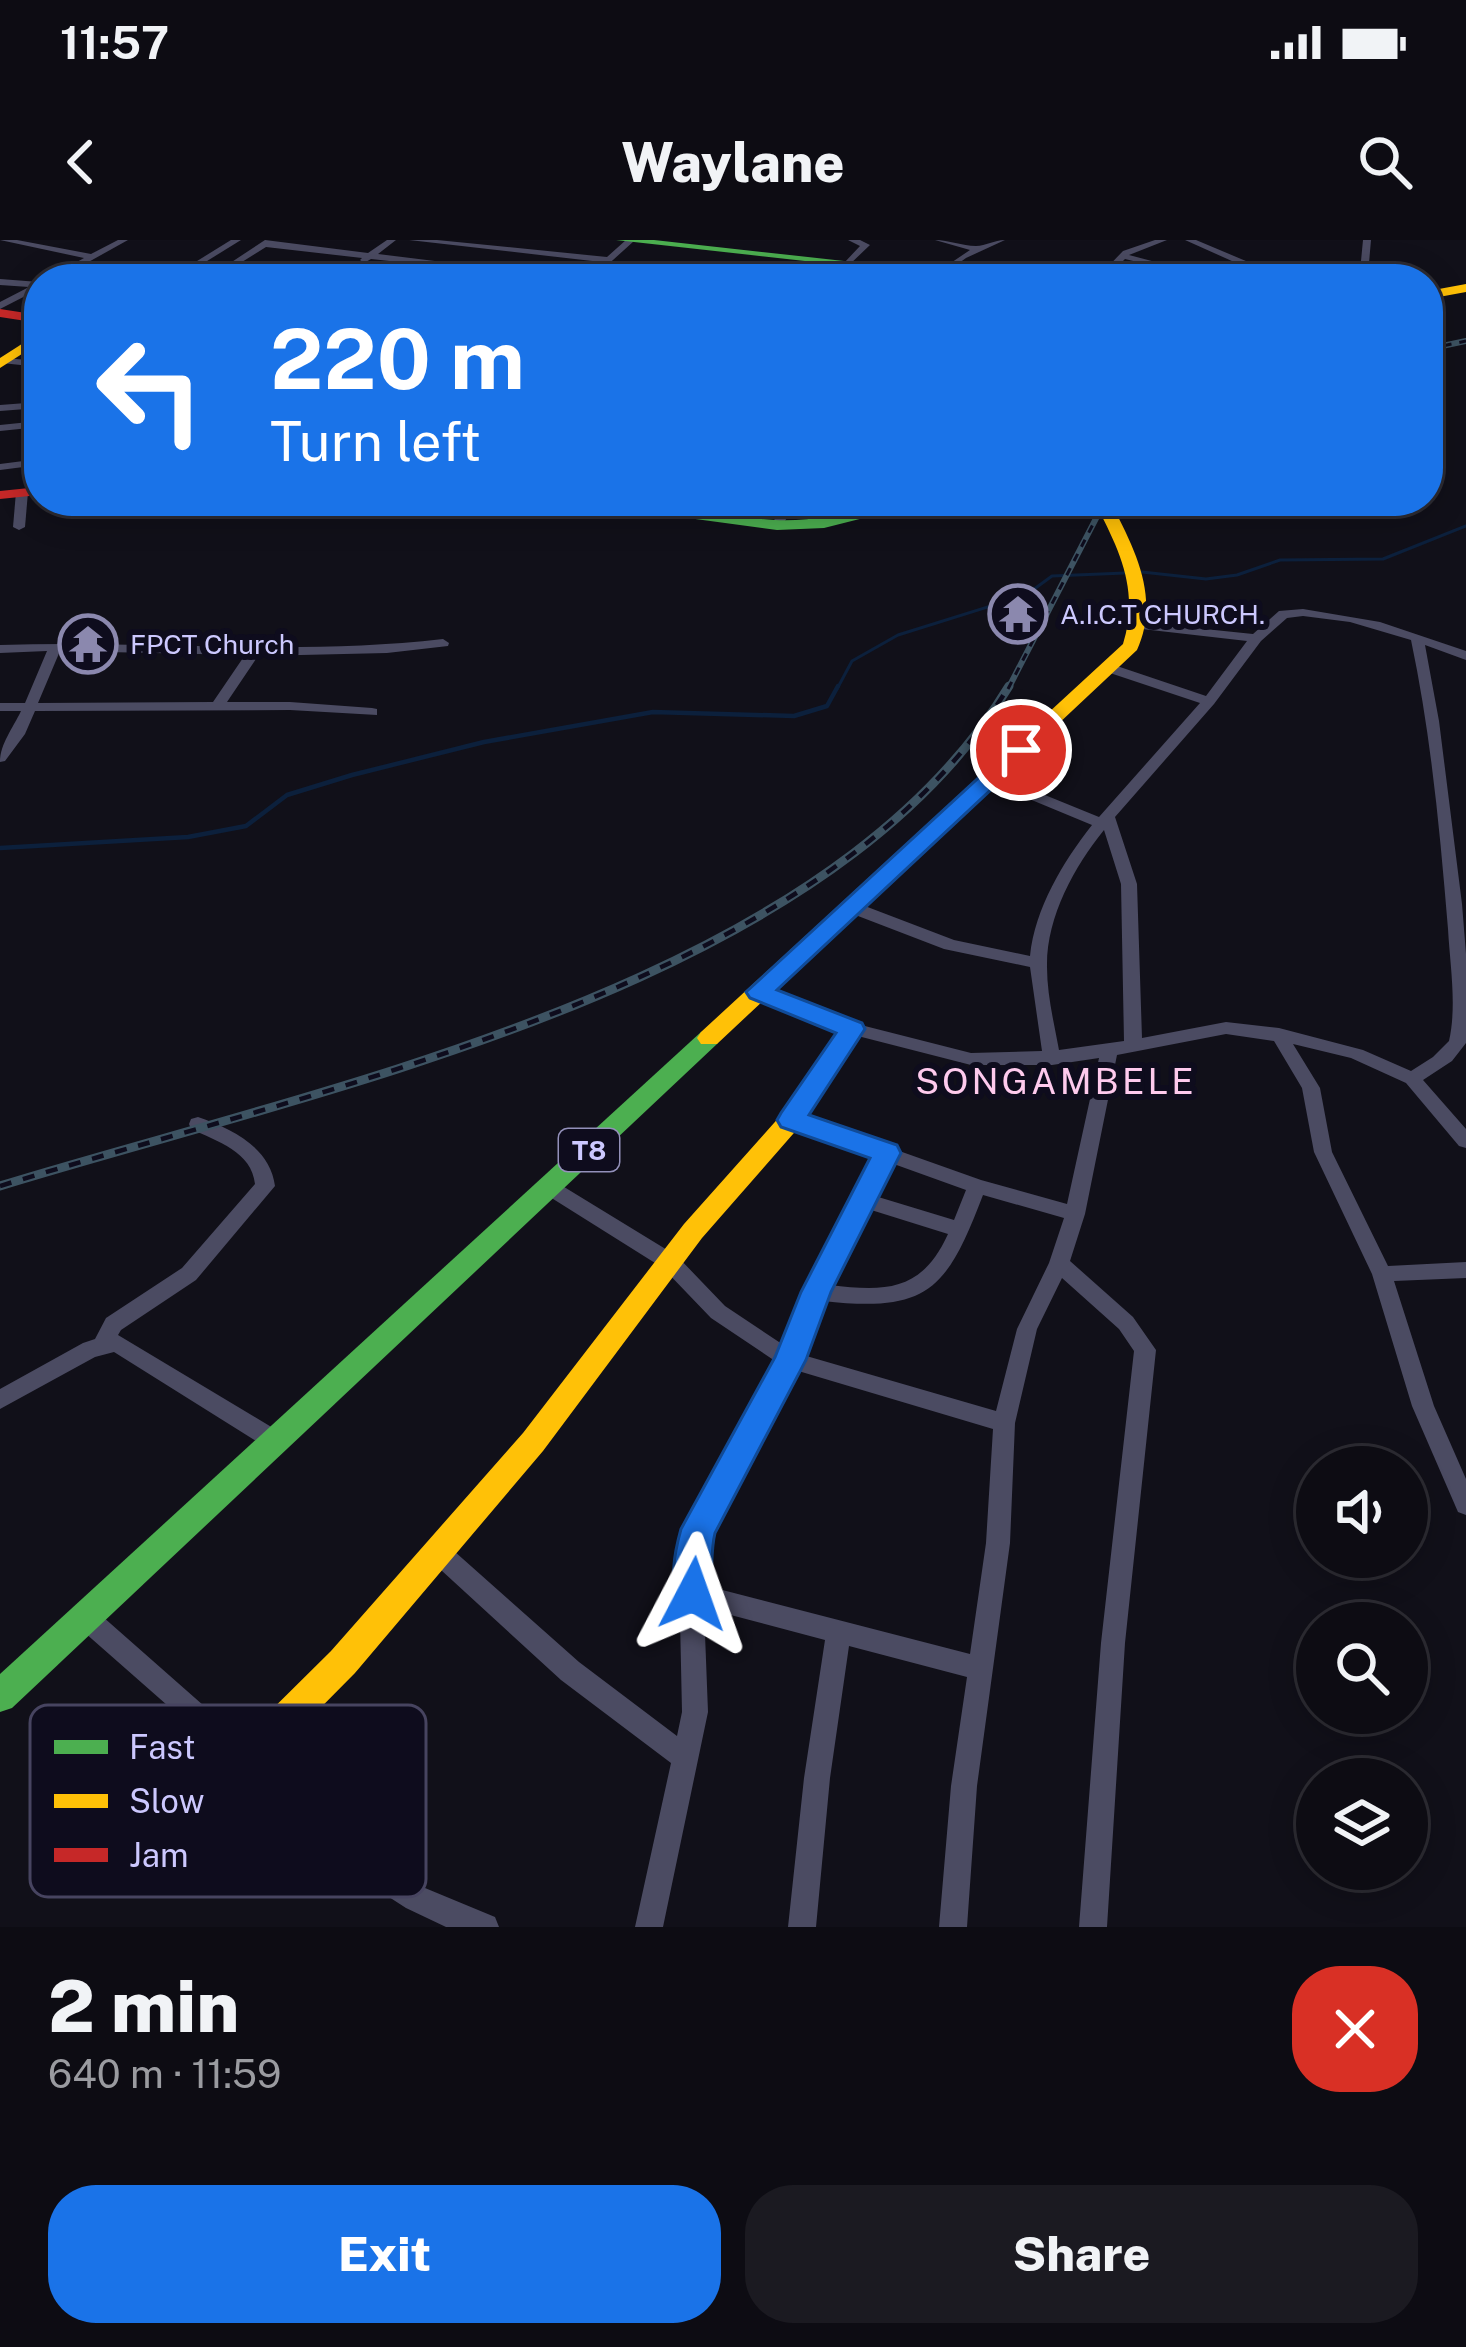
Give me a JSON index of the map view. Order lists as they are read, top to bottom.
{
  "streets": {
    "main road": ["T8"]
  },
  "districts": ["SONGAMBELE"],
  "places": {
    "temple": ["A.I.C.T CHURCH.", "FPCT Church"]
  },
  "legend": ["Fast", "Slow", "Jam"],
  "page": {
    "status": "11:57",
    "header": "Waylane",
    "turn": ["220 m", "Turn left"],
    "heading": ["2 min", "640 m · 11:59"],
    "buttons": ["Exit", "Share"]
  }
}
